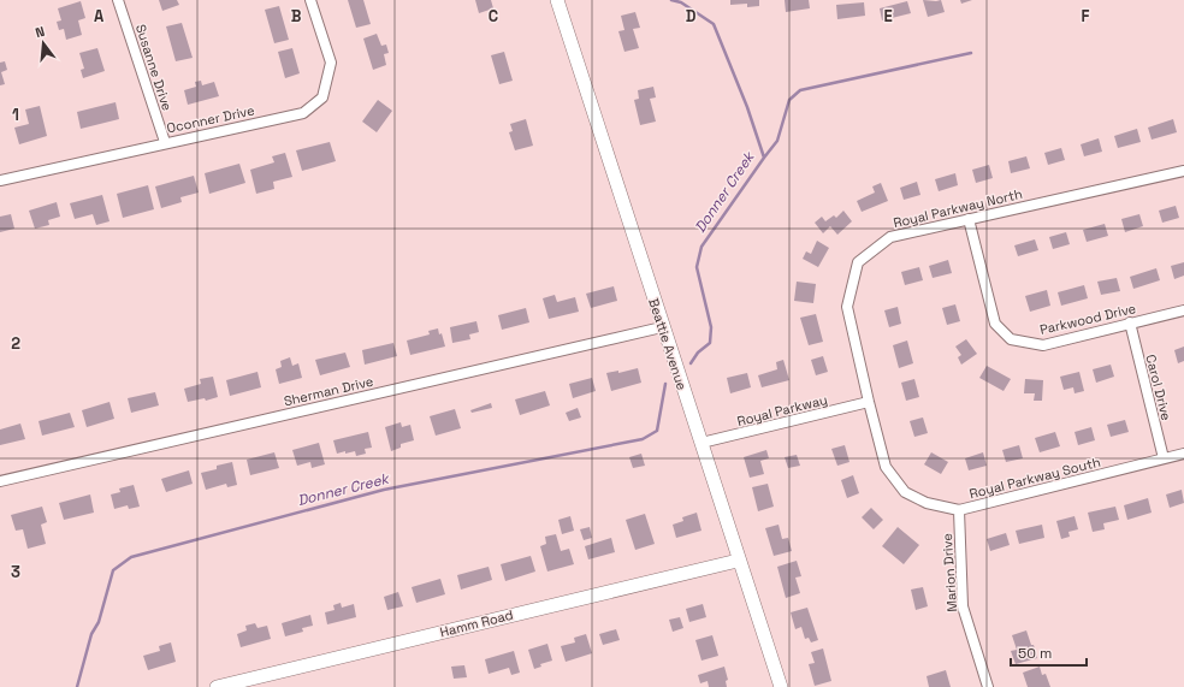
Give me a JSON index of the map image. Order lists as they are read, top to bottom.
{
  "streets": {
    "street": [
      "Susanne Drive",
      "Oconner Drive",
      "Royal Parkway North",
      "Parkwood Drive",
      "Beattie Avenue",
      "Carol Drive",
      "Sherman Drive",
      "Royal Parkway",
      "Royal Parkway South",
      "Marion Drive",
      "Hamm Road"
    ]
  },
  "crossings": [
    ["Susanne Drive", "Oconner Drive"],
    ["Royal Parkway North", "Parkwood Drive"],
    ["Royal Parkway North", "Royal Parkway"],
    ["Royal Parkway North", "Royal Parkway South"],
    ["Parkwood Drive", "Carol Drive"],
    ["Beattie Avenue", "Sherman Drive"],
    ["Beattie Avenue", "Royal Parkway"],
    ["Beattie Avenue", "Hamm Road"],
    ["Carol Drive", "Royal Parkway South"],
    ["Royal Parkway", "Royal Parkway South"],
    ["Royal Parkway South", "Marion Drive"]
  ],
  "water": ["Donner Creek"],
  "scale_bar": "50 m",
  "north": "top",
  "grid": {
    "columns": [
      "A",
      "B",
      "C",
      "D",
      "E",
      "F"
    ],
    "rows": ["1", "2", "3"]
  }
}
